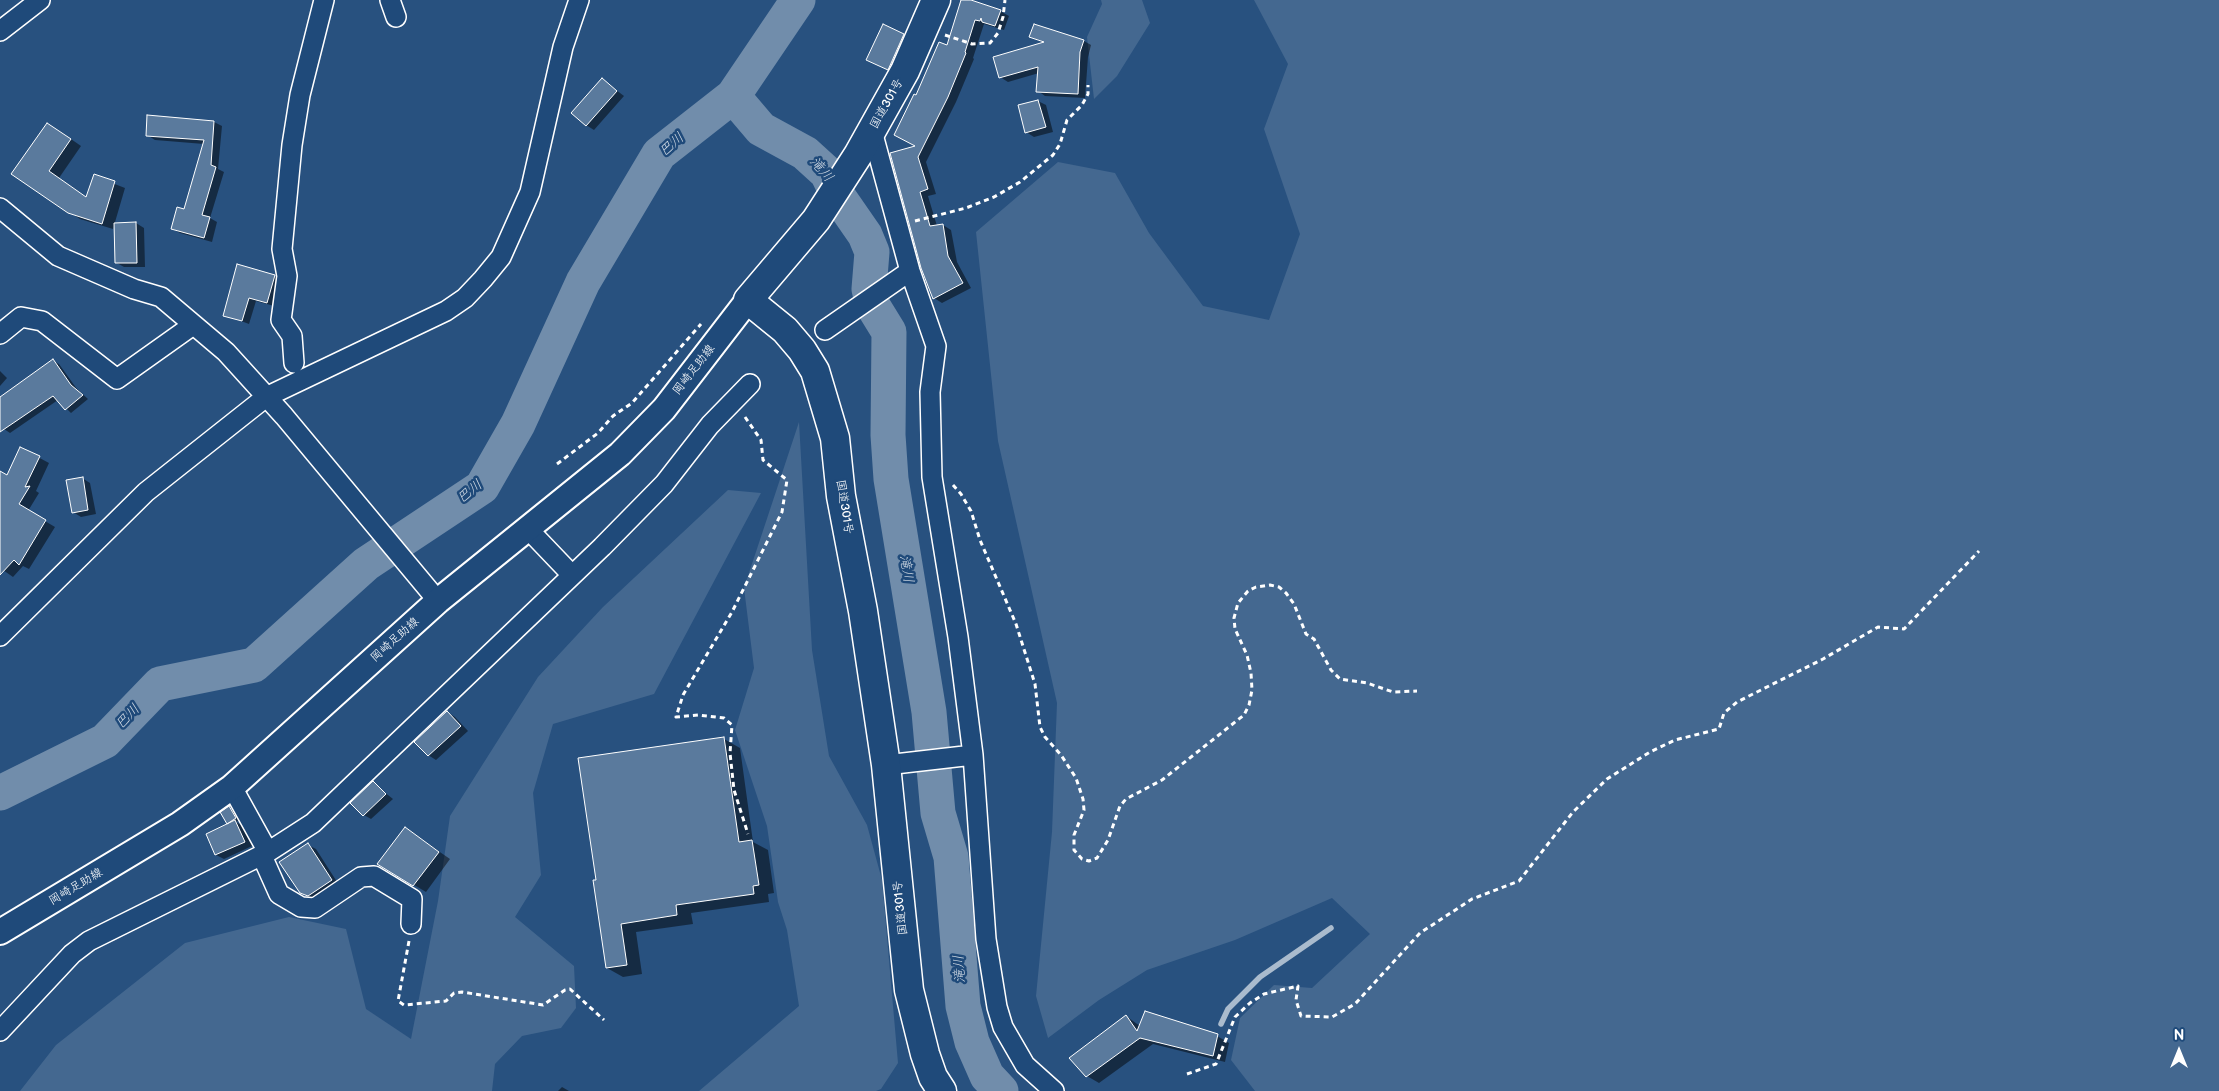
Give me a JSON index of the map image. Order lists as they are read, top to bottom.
{
  "streets": {
    "highway": ["国道301号"],
    "main road": ["岡崎足助線"]
  },
  "crossings": [
    ["国道301号", "岡崎足助線"]
  ],
  "water": ["巴川", "滝川"],
  "north": "top"
}
